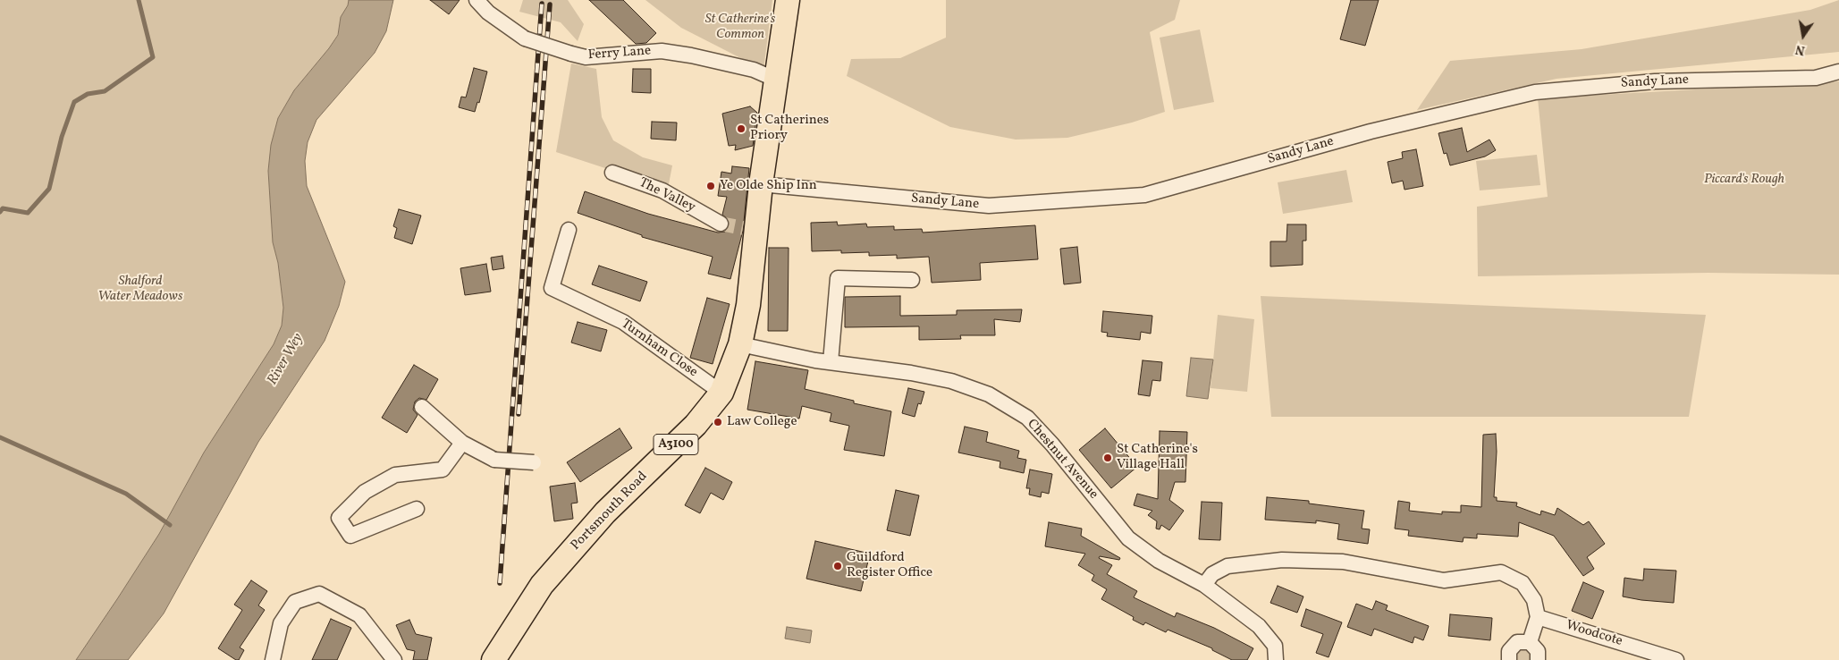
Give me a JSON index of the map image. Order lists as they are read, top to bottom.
{
  "streets": {
    "main road": ["A3100", "Portsmouth Road"],
    "street": [
      "Ferry Lane",
      "Sandy Lane",
      "The Valley",
      "Turnham Close",
      "Chestnut Avenue",
      "Woodcote"
    ]
  },
  "crossings": [
    ["Ferry Lane", "A3100"],
    ["Sandy Lane", "A3100"],
    ["Sandy Lane", "Portsmouth Road"],
    ["Turnham Close", "Portsmouth Road"],
    ["A3100", "Portsmouth Road"],
    ["Chestnut Avenue", "Portsmouth Road"]
  ],
  "water": ["River Wey"],
  "parks": ["St Catherine's Common", "Piccard's Rough", "Shalford Water Meadows"],
  "places": [
    "St Catherines Priory",
    "Ye Olde Ship Inn",
    "Law College",
    "St Catherine's Village Hall",
    "Guildford Register Office"
  ],
  "north": "bottom"
}
